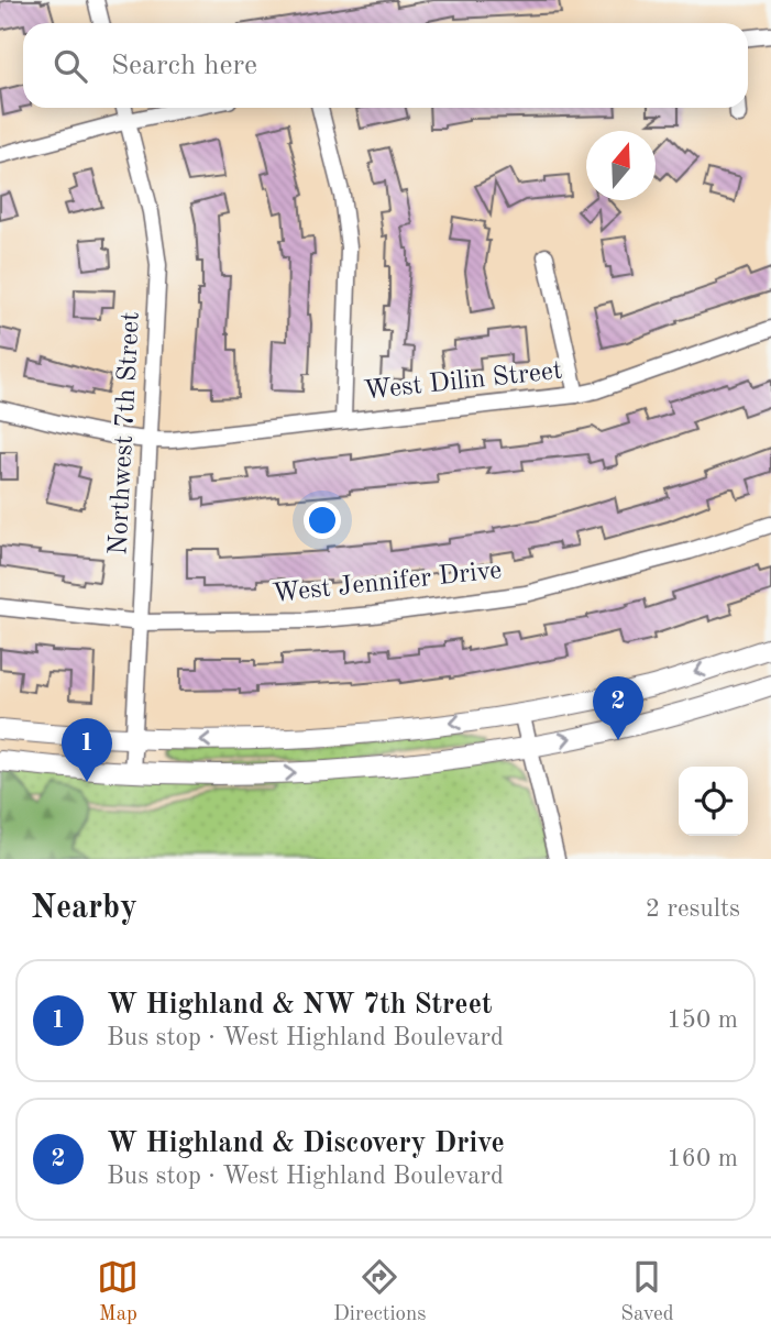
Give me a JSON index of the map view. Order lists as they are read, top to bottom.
{
  "streets": {
    "street": ["West Dilin Street", "Northwest 7th Street", "West Jennifer Drive"]
  },
  "crossings": [
    ["West Dilin Street", "Northwest 7th Street"],
    ["Northwest 7th Street", "West Jennifer Drive"]
  ],
  "north": "top",
  "page": {
    "search": "Search here",
    "pins": ["2", "1"],
    "heading": ["Nearby", "2 results"],
    "list": [
      {
        "mark": "1",
        "name": "W Highland & NW 7th Street",
        "note": "Bus stop · West Highland Boulevard",
        "value": "150 m"
      },
      {
        "mark": "2",
        "name": "W Highland & Discovery Drive",
        "note": "Bus stop · West Highland Boulevard",
        "value": "160 m"
      }
    ],
    "nav": ["Map", "Directions", "Saved"]
  }
}
